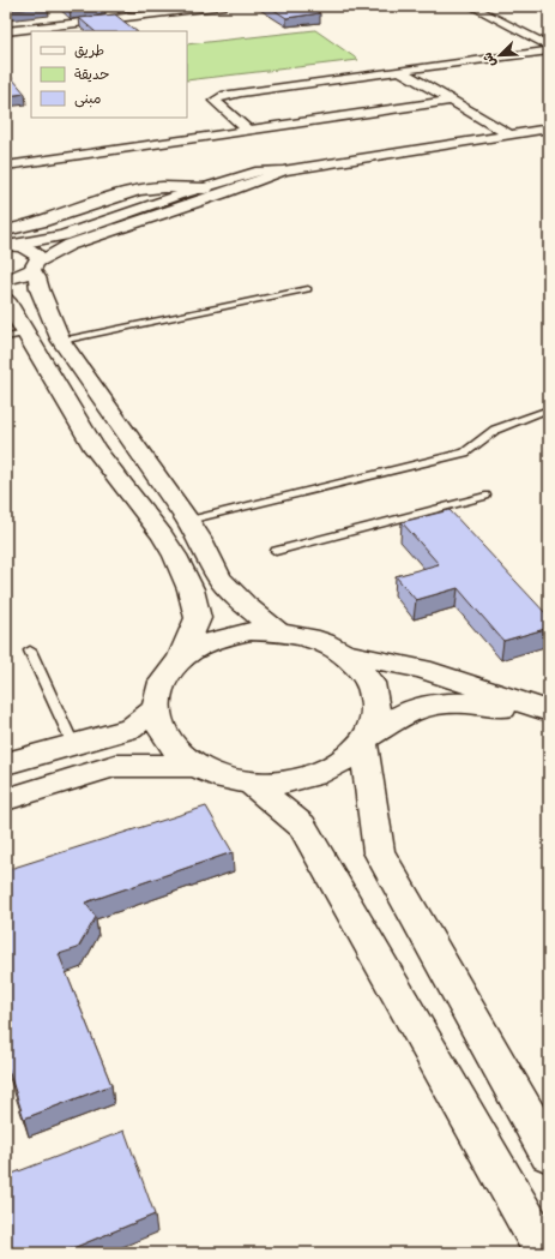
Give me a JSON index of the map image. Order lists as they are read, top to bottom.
{
  "legend": ["طريق", "حديقة", "مبنى"],
  "north": "bottom left"
}
